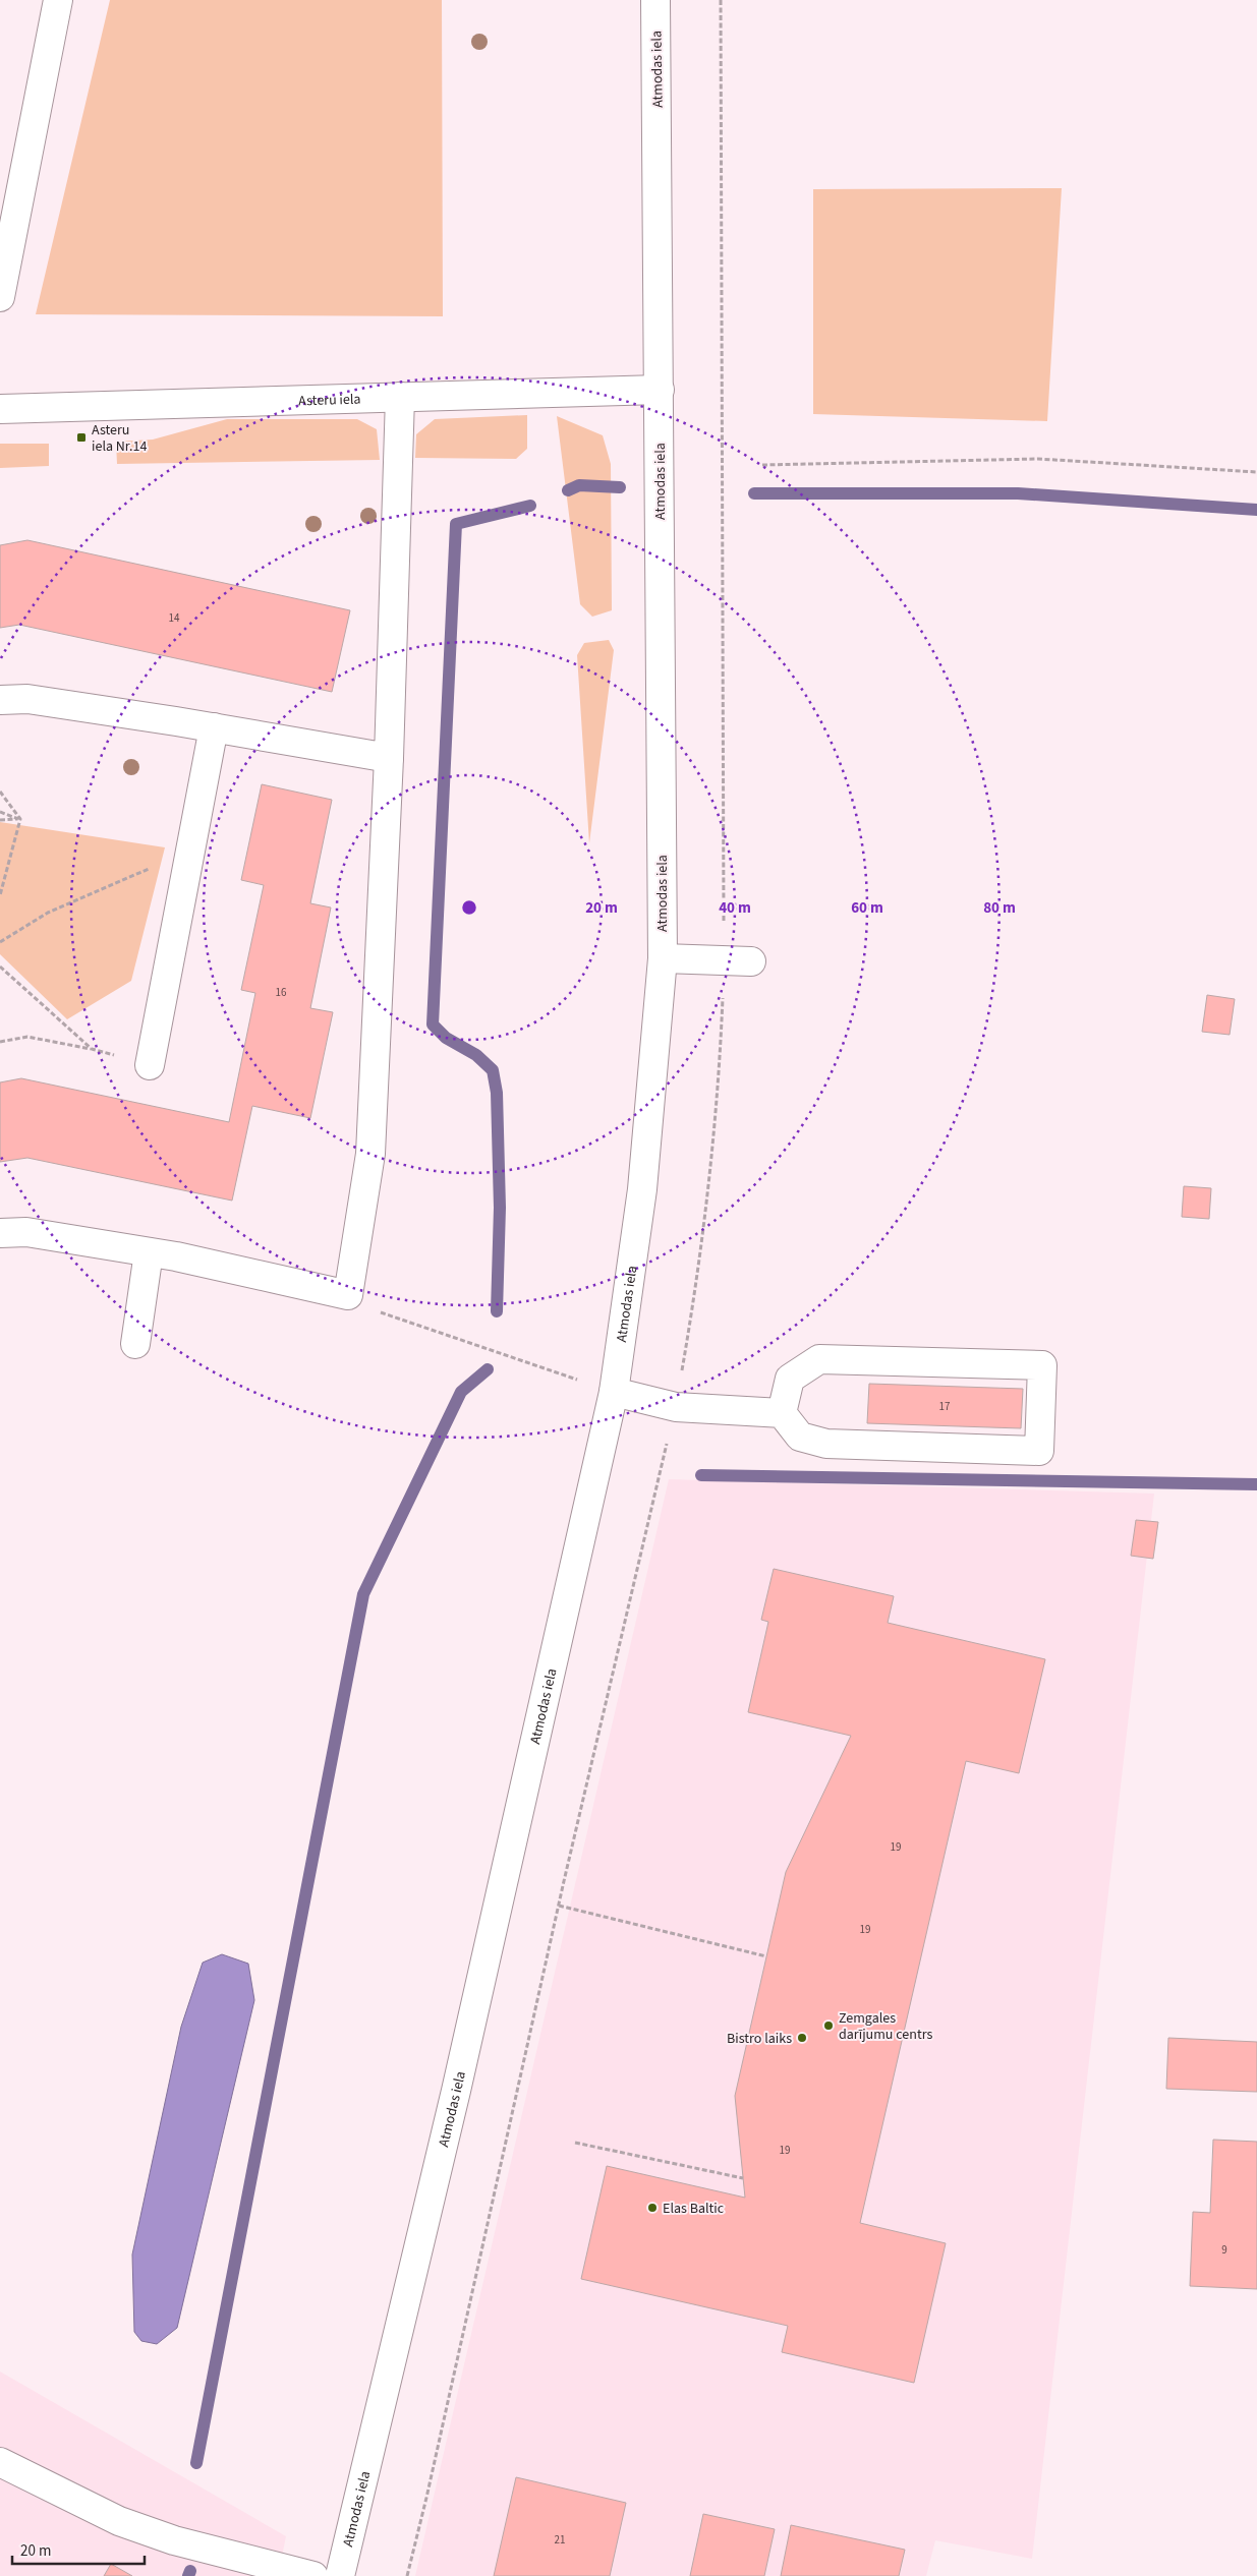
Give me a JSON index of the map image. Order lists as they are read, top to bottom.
{
  "streets": {
    "main road": ["Atmodas iela", "Asteru iela"]
  },
  "crossings": [
    ["Atmodas iela", "Asteru iela"]
  ],
  "places": {
    "transit": ["Asteru iela Nr.14"],
    "other": ["Zemgales darījumu centrs", "Bistro laiks", "Elas Baltic"]
  },
  "house_numbers": [
    "14",
    "16",
    "17",
    "19",
    "19",
    "19",
    "9",
    "21"
  ],
  "scale_bar": "20 m",
  "rings": [
    "20 m",
    "40 m",
    "60 m",
    "80 m"
  ]
}
